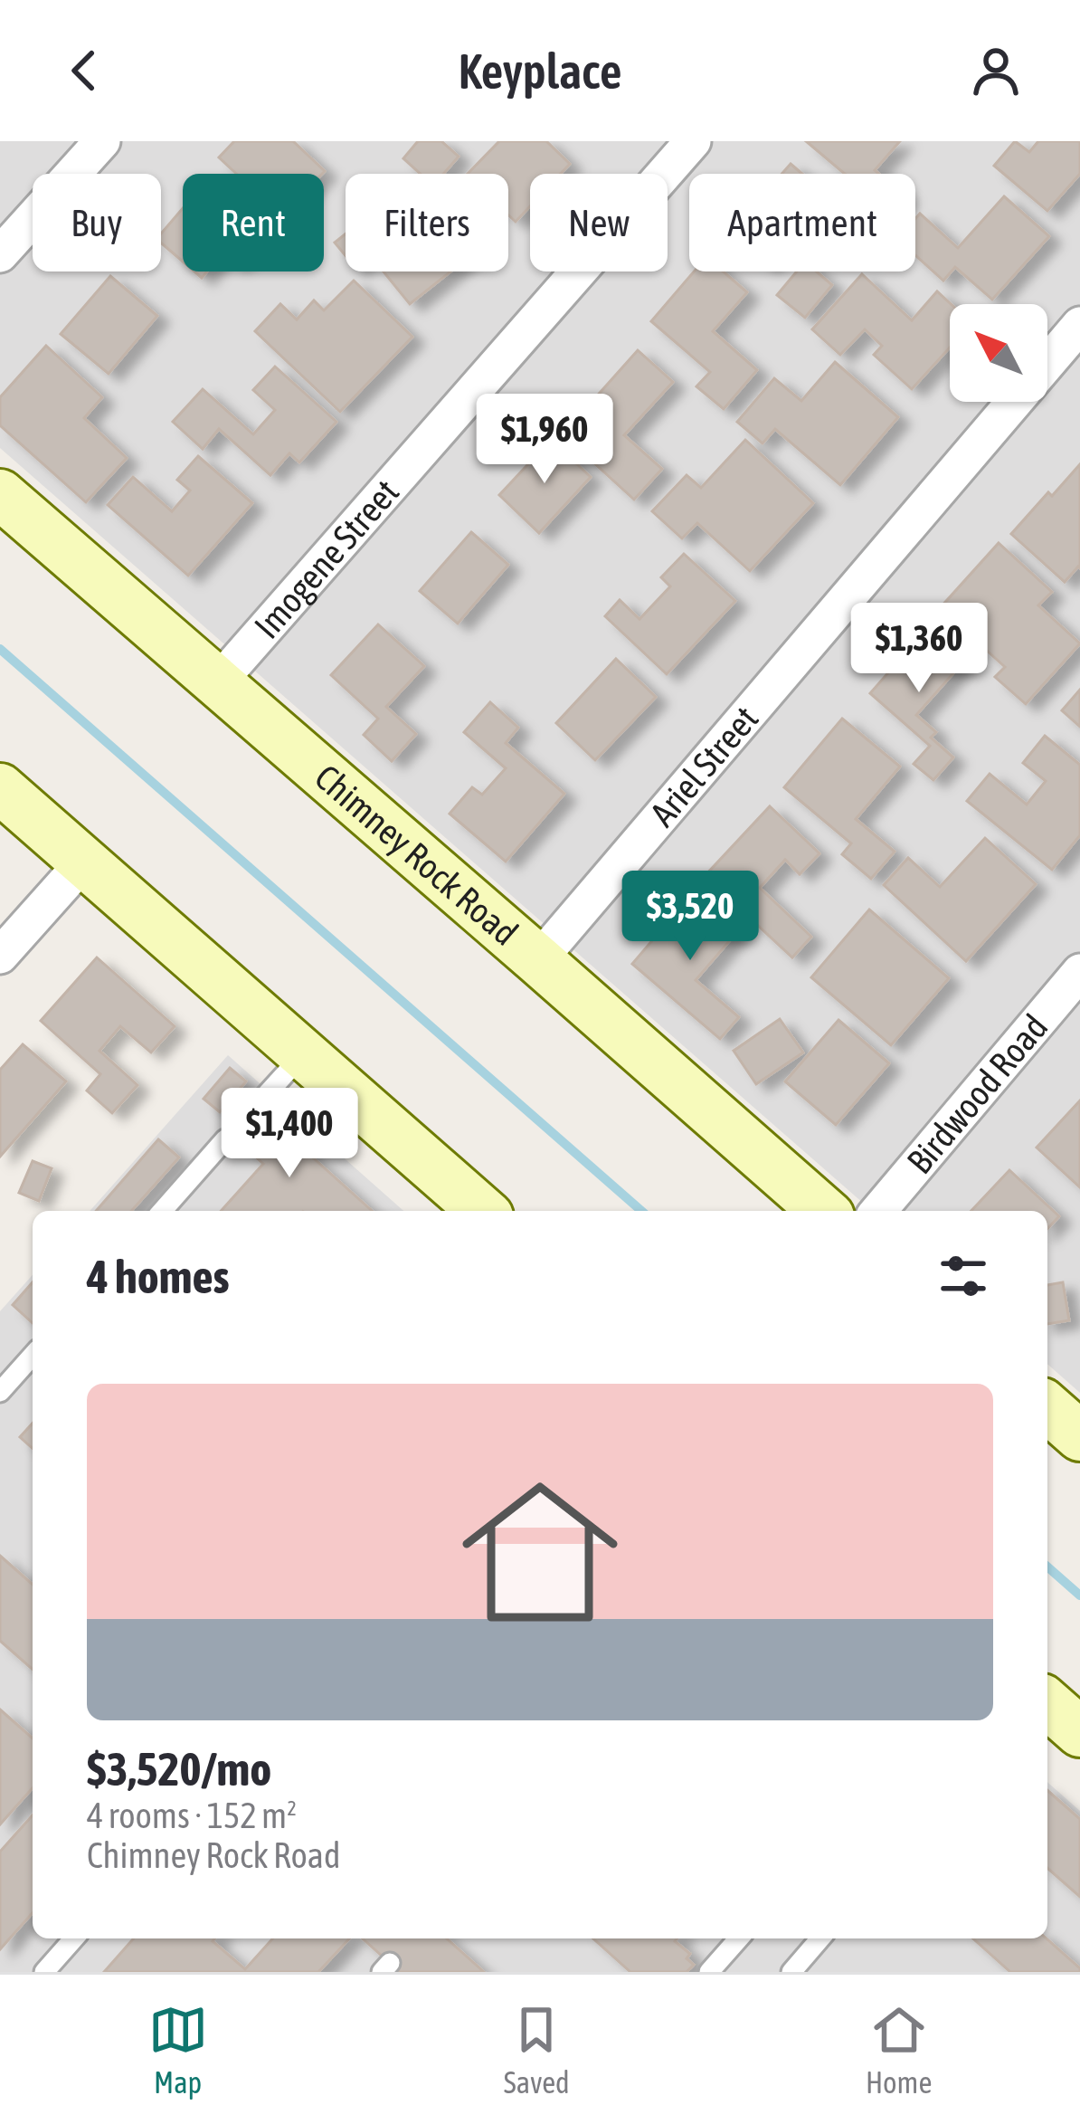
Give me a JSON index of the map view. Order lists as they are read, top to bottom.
{
  "streets": {
    "main road": ["Chimney Rock Road"],
    "street": ["Imogene Street", "Ariel Street", "Birdwood Road"]
  },
  "crossings": [
    ["Imogene Street", "Chimney Rock Road"],
    ["Ariel Street", "Chimney Rock Road"]
  ],
  "north": "top left",
  "page": {
    "header": "Keyplace",
    "chip": [
      "Buy",
      "Rent",
      "Filters",
      "New",
      "Apartment"
    ],
    "price": [
      "$1,960",
      "$1,360",
      "$3,520",
      "$1,400"
    ],
    "heading": "4 homes",
    "list": [
      {
        "name": "$3,520/mo",
        "note": "4 rooms · 152 m² · Chimney Rock Road"
      }
    ],
    "tabs": ["Map", "Saved", "Home"]
  }
}
